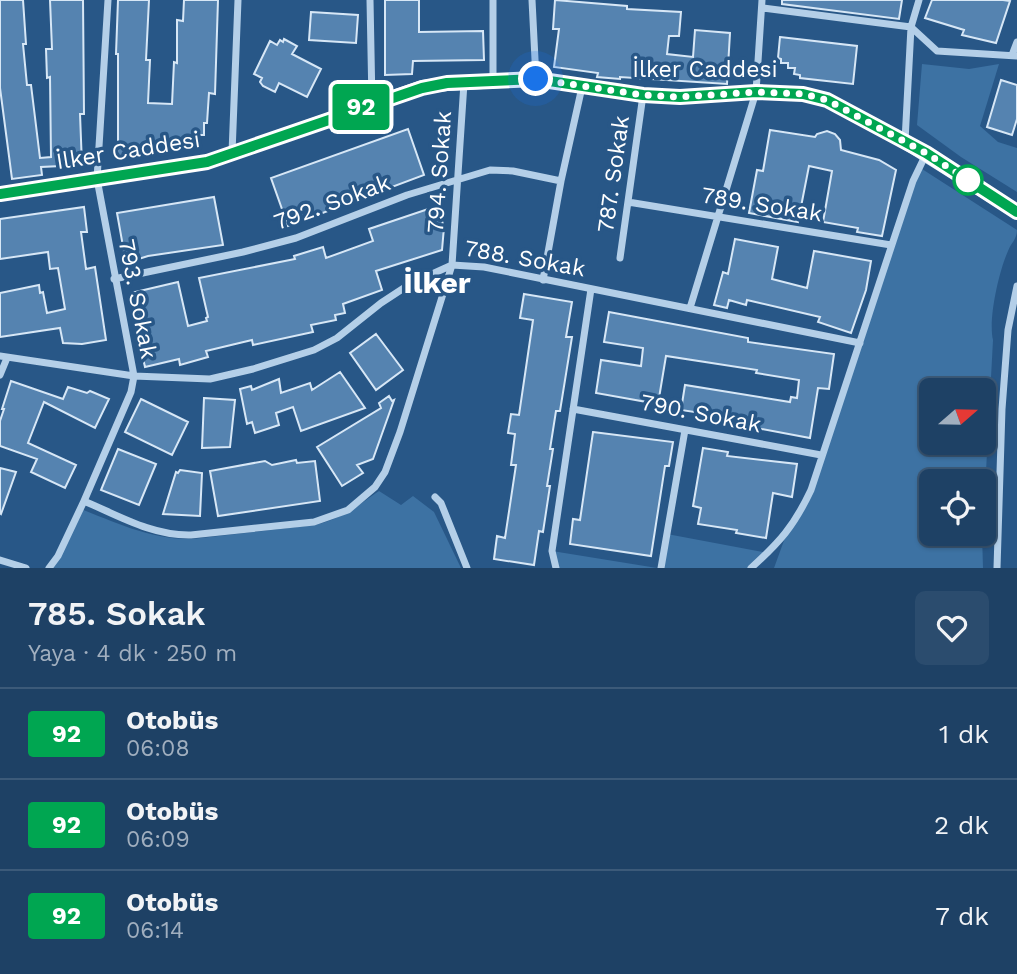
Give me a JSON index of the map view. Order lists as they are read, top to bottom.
{
  "streets": {
    "main road": ["İlker Caddesi"],
    "street": [
      "794. Sokak",
      "787. Sokak",
      "792. Sokak",
      "789. Sokak",
      "788. Sokak",
      "793. Sokak",
      "790. Sokak"
    ]
  },
  "crossings": [
    ["İlker Caddesi", "794. Sokak"],
    ["İlker Caddesi", "787. Sokak"],
    ["İlker Caddesi", "793. Sokak"],
    ["794. Sokak", "792. Sokak"],
    ["794. Sokak", "788. Sokak"],
    ["794. Sokak", "793. Sokak"],
    ["787. Sokak", "789. Sokak"],
    ["792. Sokak", "793. Sokak"],
    ["788. Sokak", "793. Sokak"]
  ],
  "districts": ["İlker"],
  "lines": ["bus line 92"],
  "north": "right",
  "page": {
    "on_map": "92",
    "heading": ["785. Sokak", "Yaya · 4 dk · 250 m"],
    "list": [
      {
        "mark": "92",
        "name": "Otobüs",
        "note": "06:08",
        "value": "1 dk"
      },
      {
        "mark": "92",
        "name": "Otobüs",
        "note": "06:09",
        "value": "2 dk"
      },
      {
        "mark": "92",
        "name": "Otobüs",
        "note": "06:14",
        "value": "7 dk"
      }
    ]
  }
}
